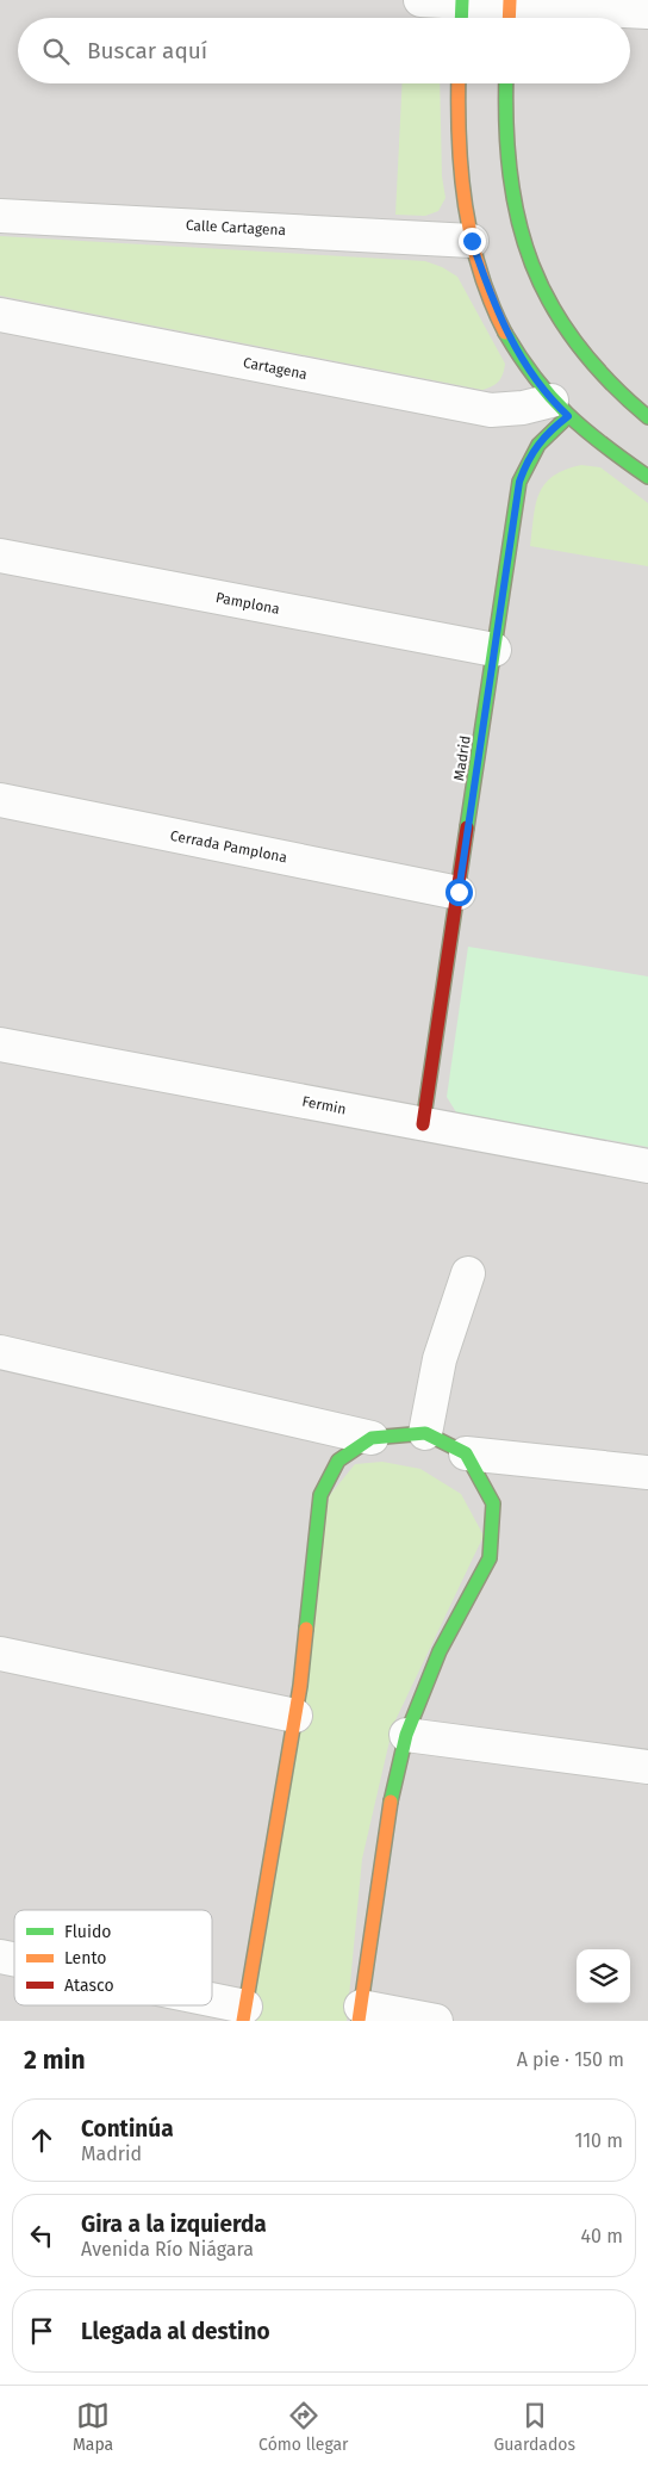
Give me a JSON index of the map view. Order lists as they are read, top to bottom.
{
  "streets": {
    "street": [
      "Calle Cartagena",
      "Cartagena",
      "Pamplona",
      "Madrid",
      "Cerrada Pamplona",
      "Fermin"
    ]
  },
  "crossings": [
    ["Cartagena", "Madrid"],
    ["Pamplona", "Madrid"],
    ["Madrid", "Cerrada Pamplona"],
    ["Madrid", "Fermin"]
  ],
  "legend": ["Fluido", "Lento", "Atasco"],
  "page": {
    "search": "Buscar aquí",
    "heading": ["2 min", "A pie · 150 m"],
    "list": [
      ["Continúa", "Madrid", "110 m"],
      ["Gira a la izquierda", "Avenida Río Niágara", "40 m"],
      "Llegada al destino"
    ],
    "nav": ["Mapa", "Cómo llegar", "Guardados"]
  }
}
